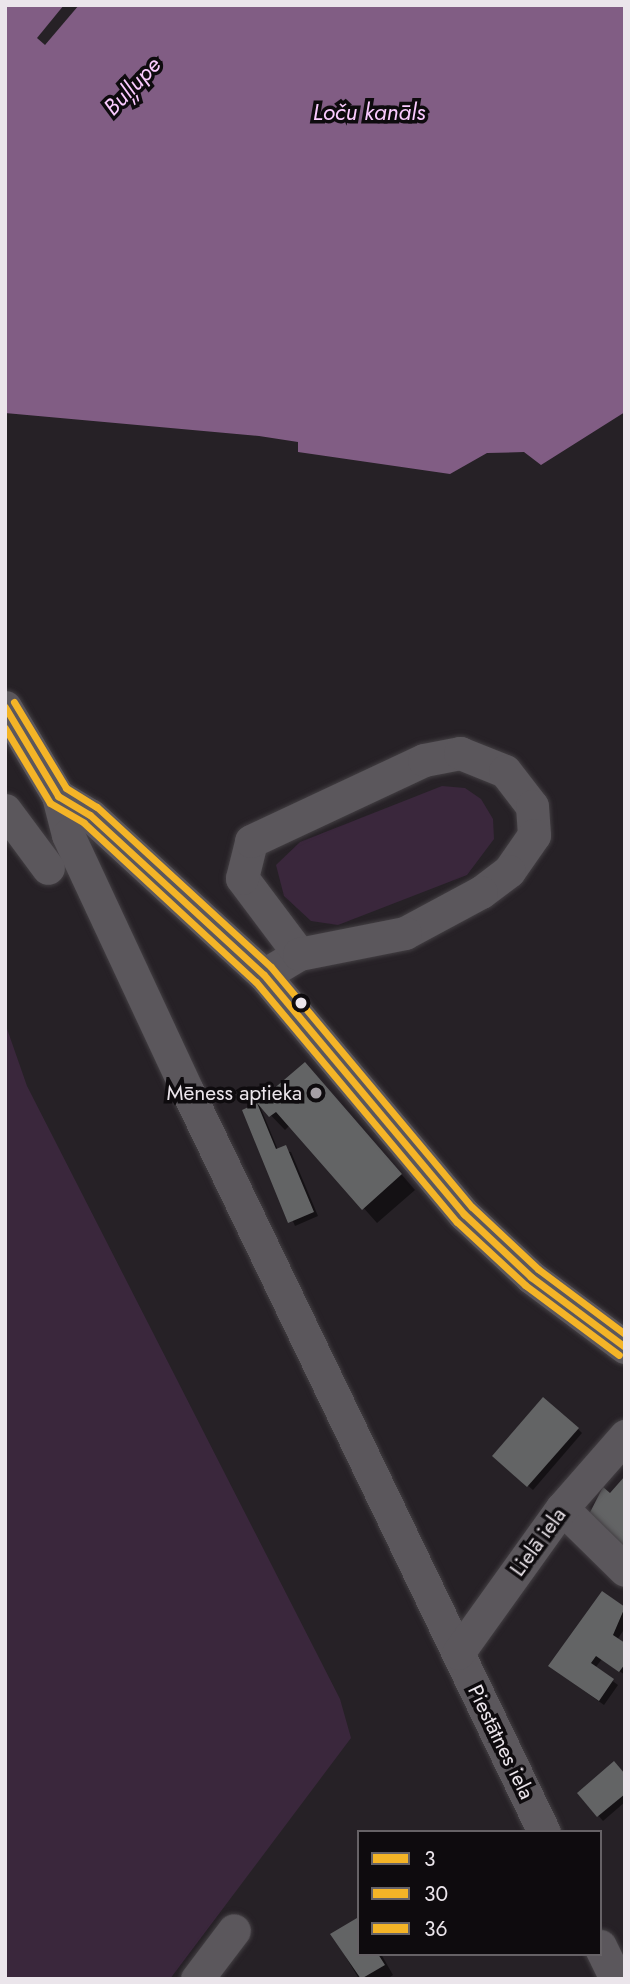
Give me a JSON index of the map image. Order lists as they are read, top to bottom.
{
  "streets": {
    "street": ["Lielā iela", "Piestātnes iela"]
  },
  "crossings": [
    ["Lielā iela", "Piestātnes iela"]
  ],
  "water": ["Buļļupe", "Loču kanāls"],
  "places": ["Mēness aptieka"],
  "lines": ["transit line 36", "transit line 3", "transit line 30"],
  "legend": ["3", "30", "36"]
}
